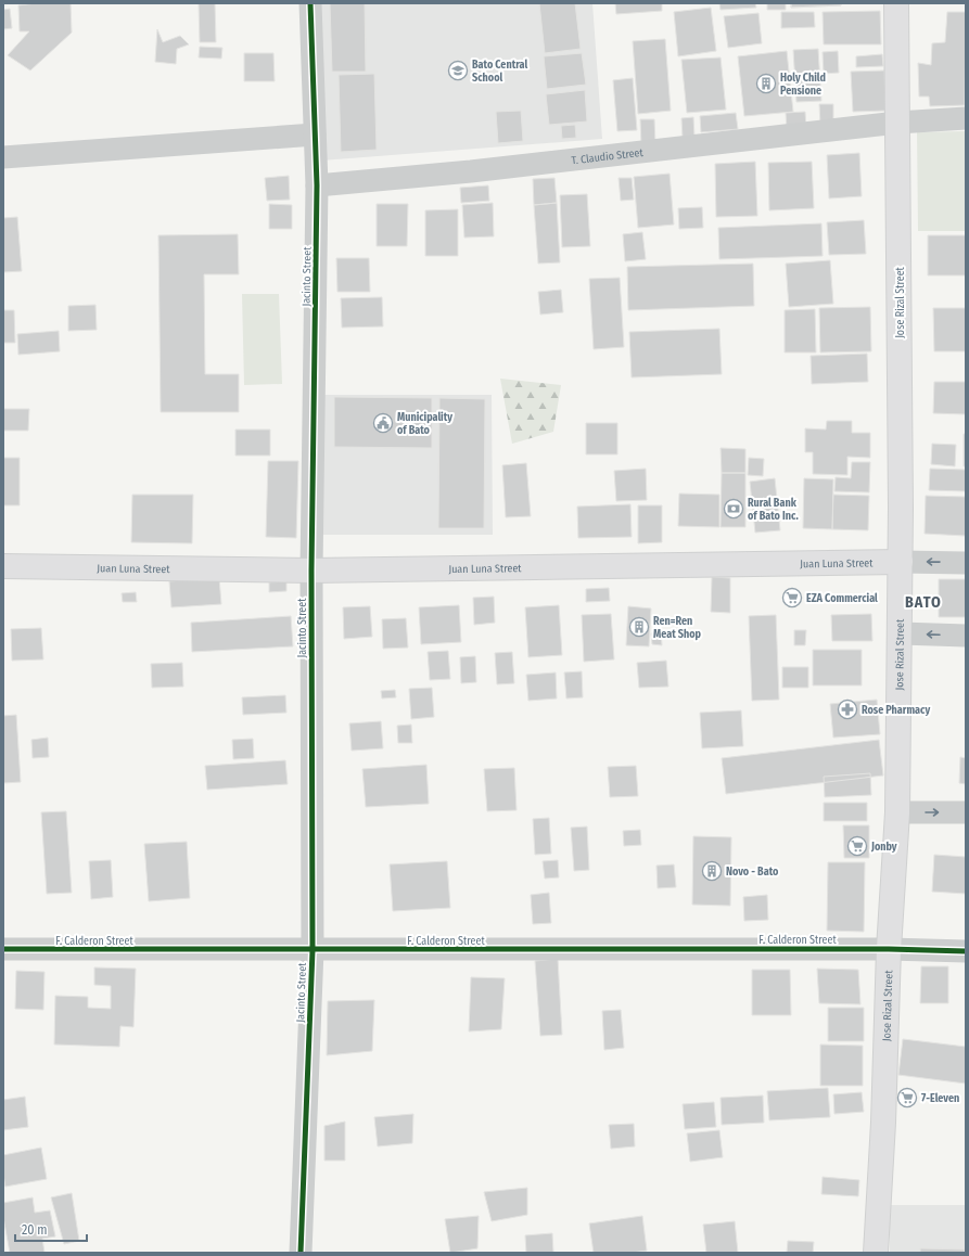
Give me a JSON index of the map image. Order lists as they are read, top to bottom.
{
  "streets": {
    "main road": ["Jose Rizal Street", "Juan Luna Street"],
    "street": ["T. Claudio Street", "Jacinto Street", "F. Calderon Street"]
  },
  "crossings": [
    ["T. Claudio Street", "Jacinto Street"],
    ["T. Claudio Street", "Jose Rizal Street"],
    ["Jacinto Street", "Juan Luna Street"],
    ["Jacinto Street", "F. Calderon Street"],
    ["Jose Rizal Street", "Juan Luna Street"],
    ["Jose Rizal Street", "F. Calderon Street"]
  ],
  "districts": ["BATO"],
  "places": {
    "school or university": ["Bato Central School"],
    "building": ["Holy Child Pensione", "Ren=Ren Meat Shop", "Novo - Bato"],
    "public building": ["Municipality of Bato"],
    "bank": ["Rural Bank of Bato Inc."],
    "supermarket": ["EZA Commercial", "Jonby", "7-Eleven"],
    "pharmacy": ["Rose Pharmacy"]
  },
  "scale_bar": "20 m"
}
